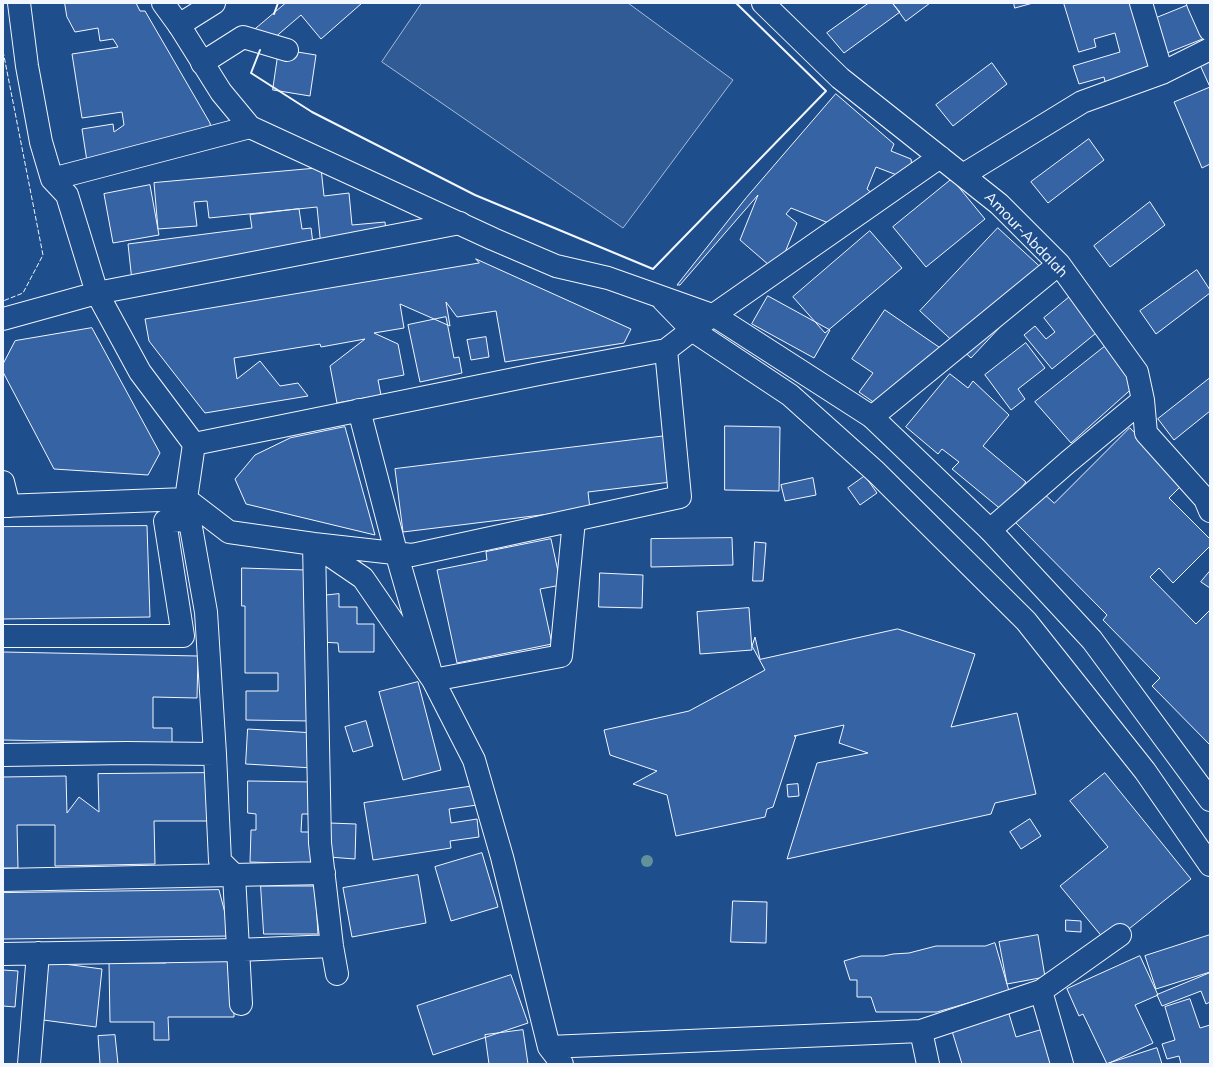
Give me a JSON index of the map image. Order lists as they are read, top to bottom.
{
  "streets": {
    "street": ["Amour-Abdalah"]
  }
}
